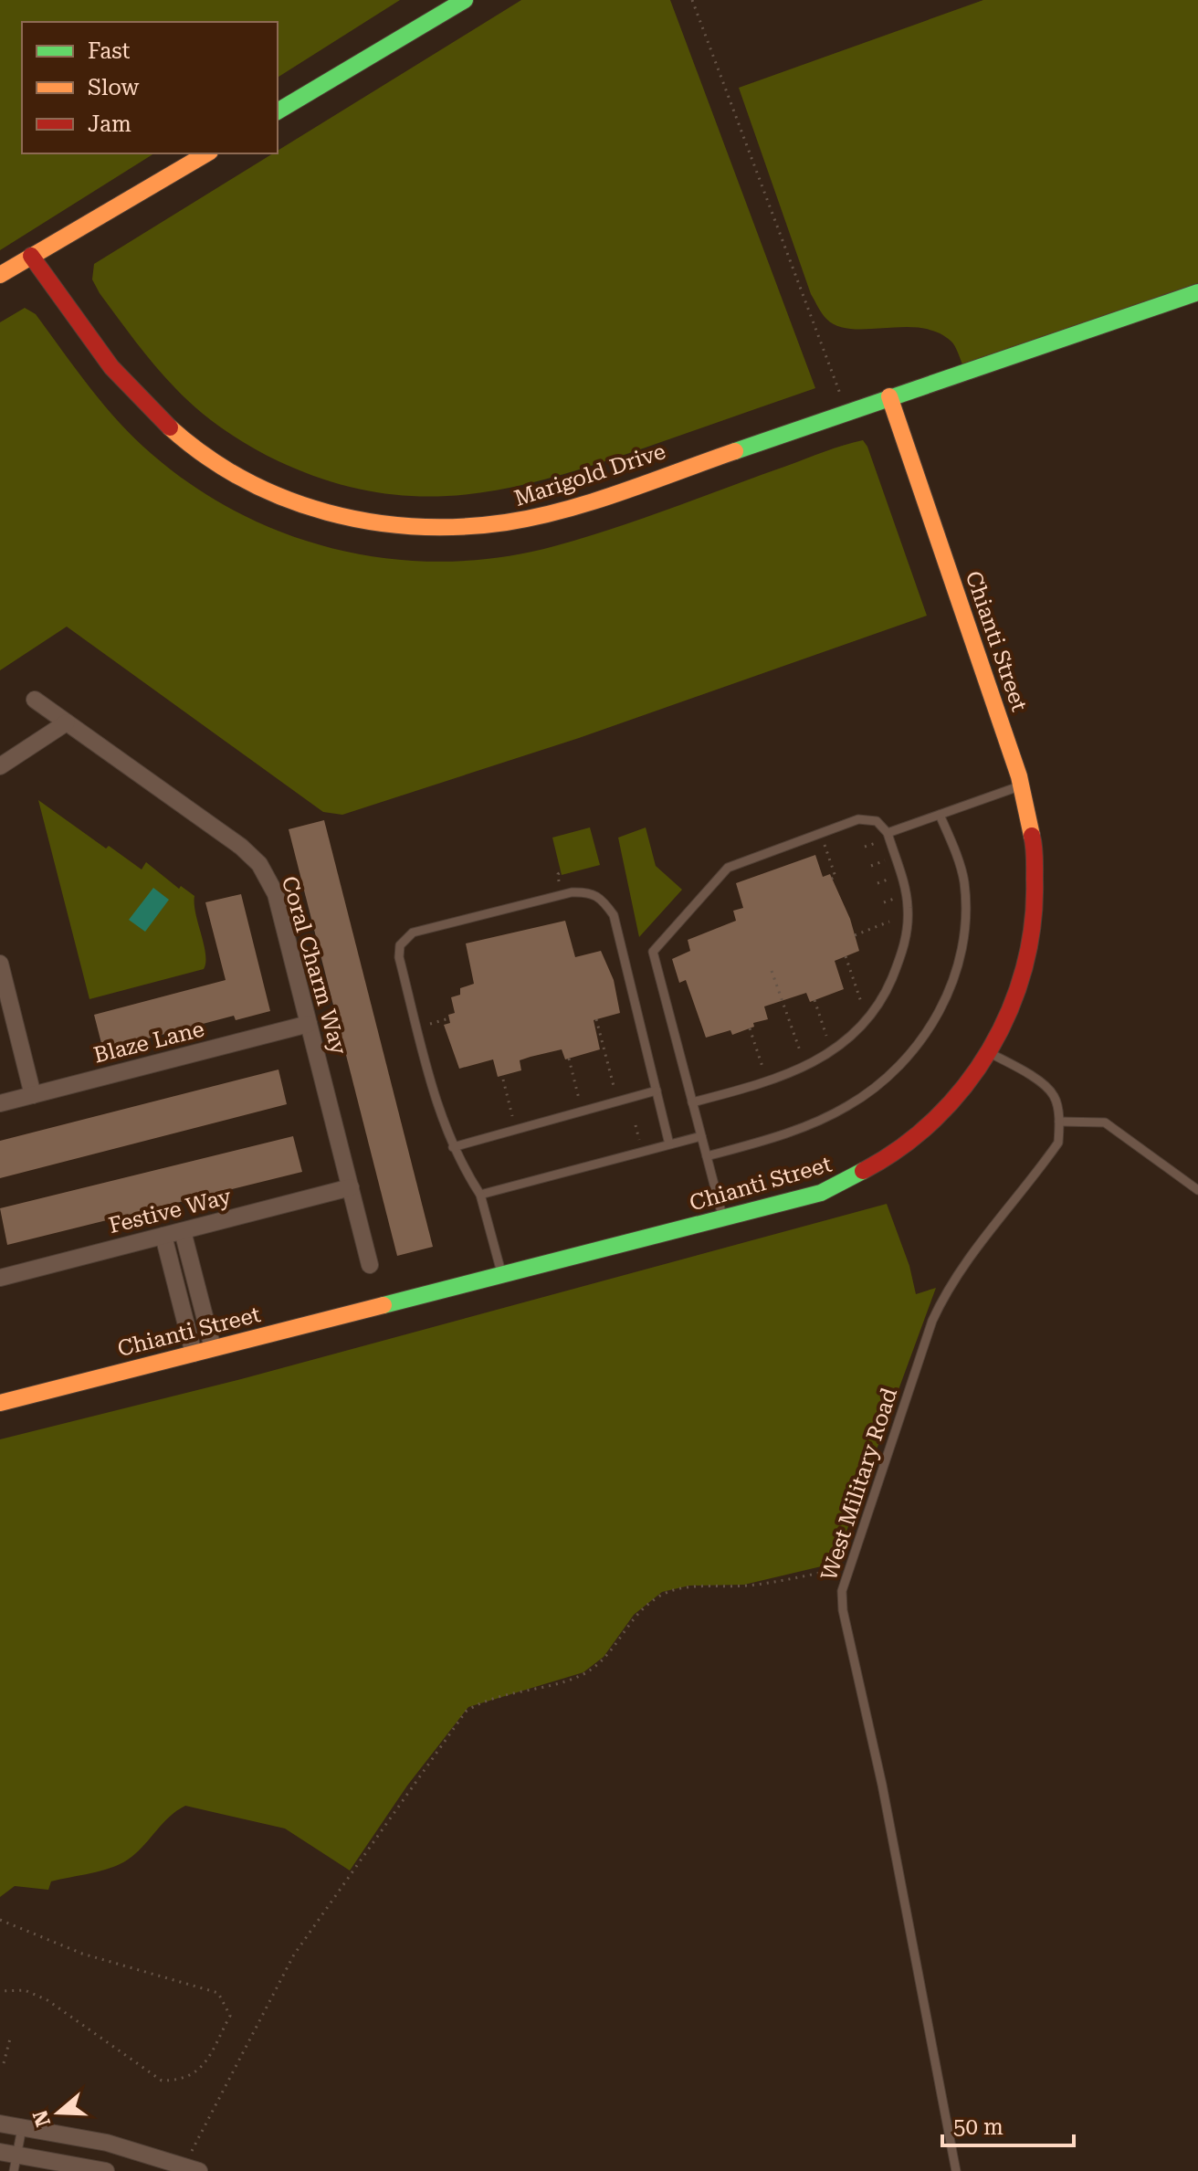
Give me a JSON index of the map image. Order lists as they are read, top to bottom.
{
  "streets": {
    "main road": ["Marigold Drive", "Chianti Street"],
    "street": ["Coral Charm Way", "Blaze Lane", "Festive Way"],
    "lane": ["West Military Road"]
  },
  "crossings": [
    ["Marigold Drive", "Chianti Street"],
    ["Coral Charm Way", "Blaze Lane"],
    ["Coral Charm Way", "Festive Way"]
  ],
  "legend": ["Fast", "Slow", "Jam"],
  "scale_bar": "50 m",
  "north": "left"
}
